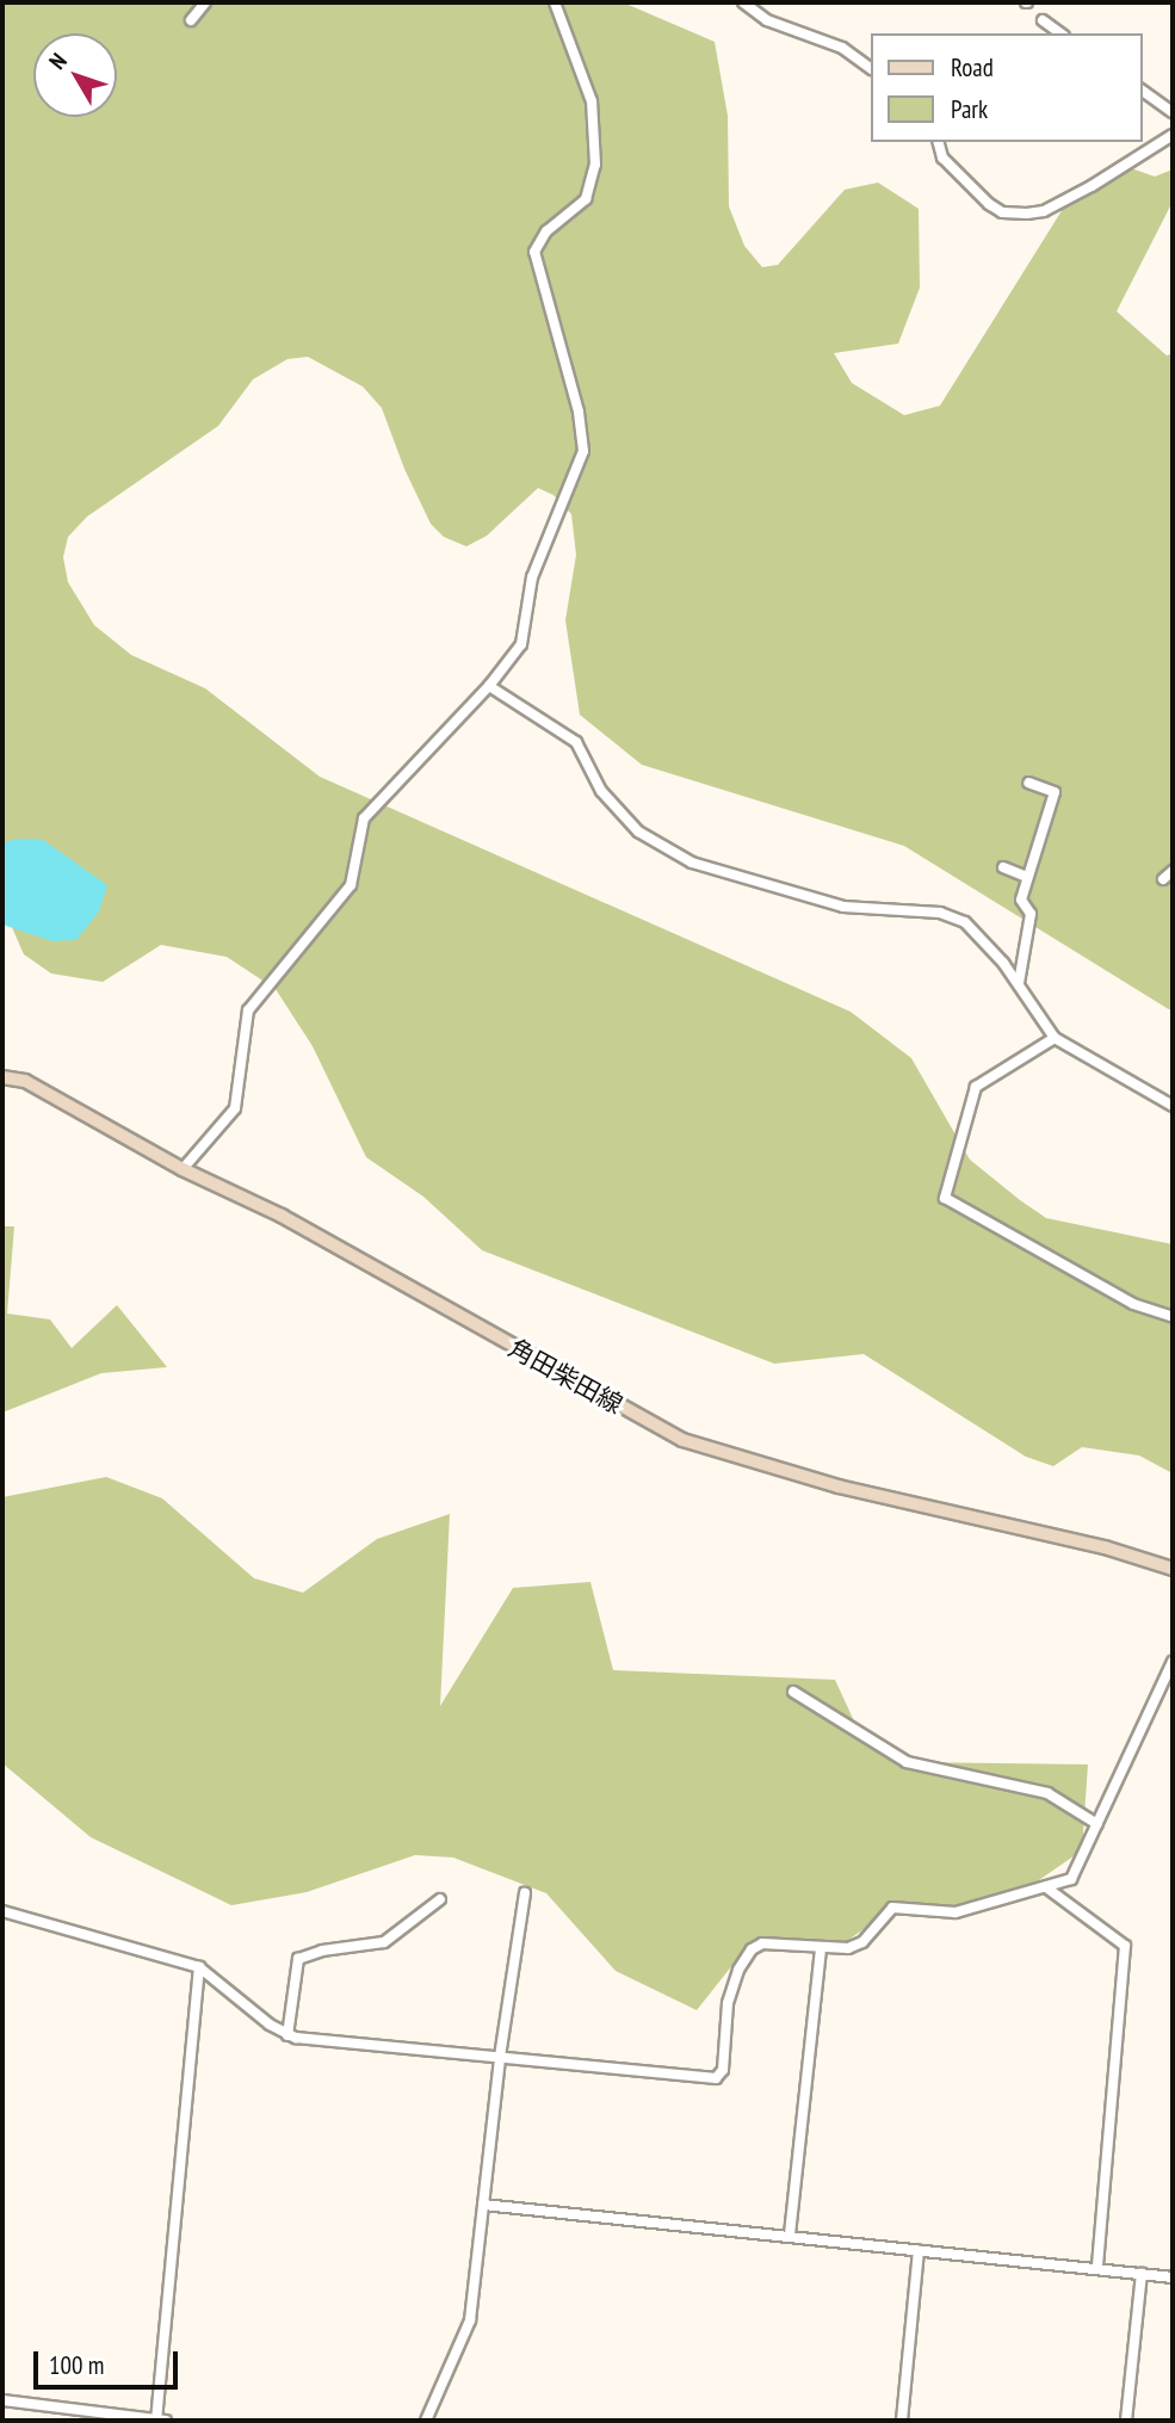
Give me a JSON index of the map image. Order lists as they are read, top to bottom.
{
  "streets": {
    "main road": ["角田柴田線"]
  },
  "legend": ["Road", "Park"],
  "scale_bar": "100 m",
  "north": "top left"
}
